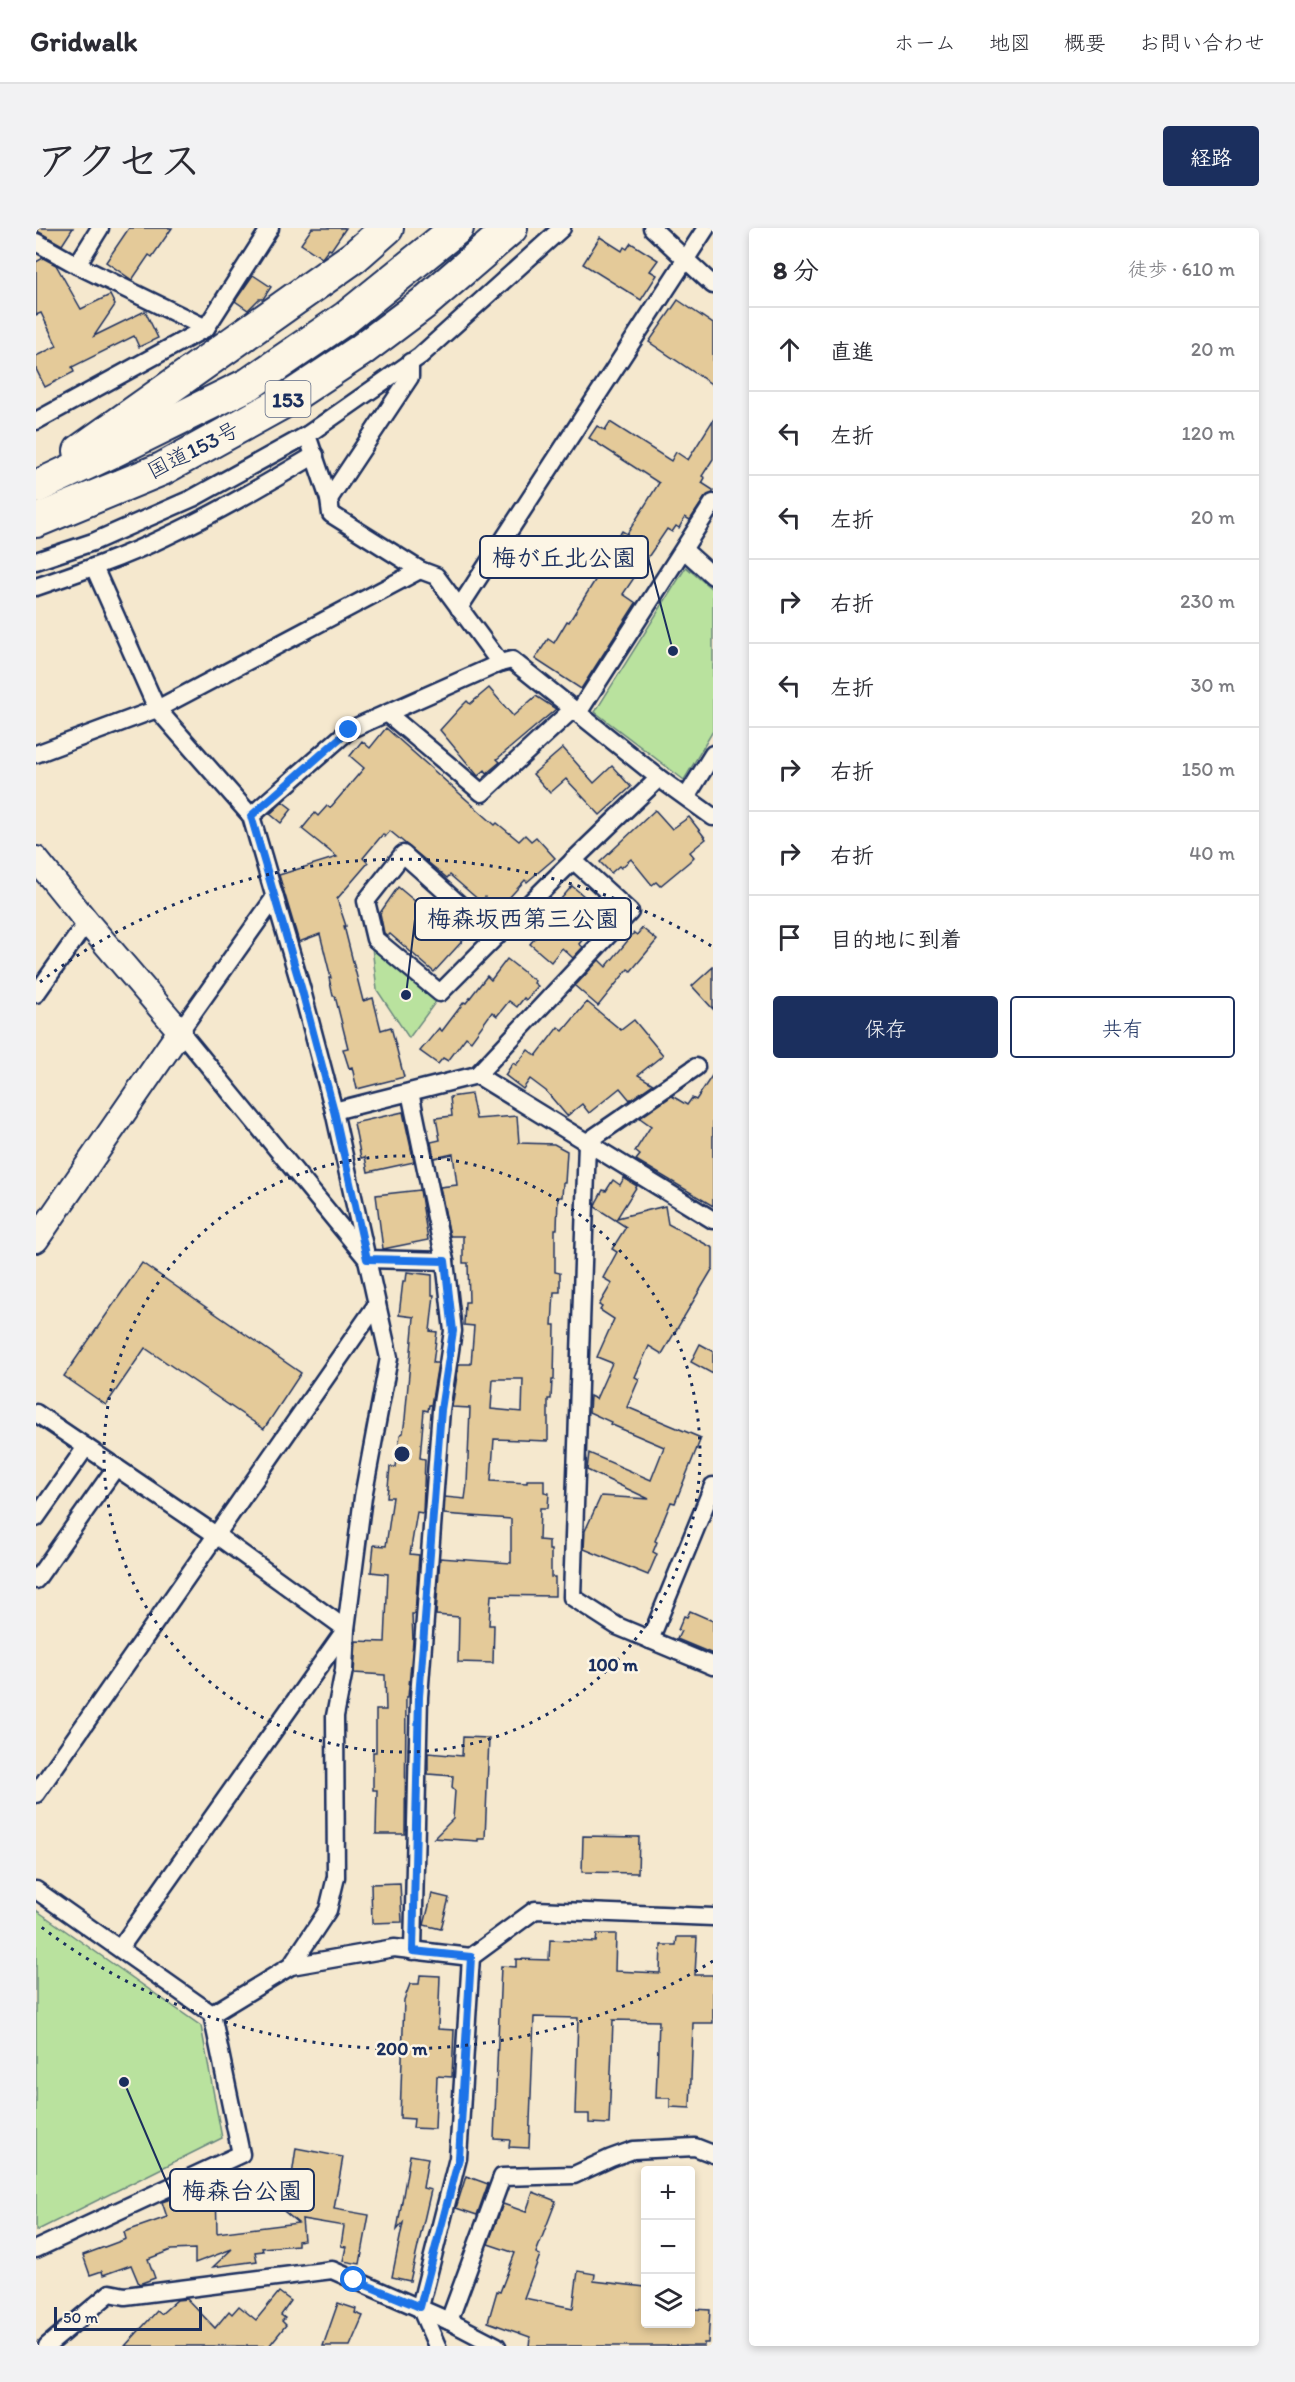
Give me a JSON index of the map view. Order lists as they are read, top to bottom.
{
  "streets": {
    "highway": ["153", "国道153号"]
  },
  "places": ["梅が丘北公園", "梅森坂西第三公園", "梅森台公園"],
  "scale_bar": "50 m",
  "page": {
    "header": "Gridwalk",
    "nav": [
      "ホーム",
      "地図",
      "概要",
      "お問い合わせ"
    ],
    "title": "アクセス",
    "buttons": [
      "経路",
      ["保存", "共有"]
    ],
    "heading": ["8 分", "徒歩 · 610 m"],
    "list": [
      ["直進", "20 m"],
      ["左折", "120 m"],
      ["左折", "20 m"],
      ["右折", "230 m"],
      ["左折", "30 m"],
      ["右折", "150 m"],
      ["右折", "40 m"],
      "目的地に到着"
    ],
    "map_buttons": ["+", "−"],
    "scale": "50 m"
  },
  "rings": ["100 m", "200 m"]
}
